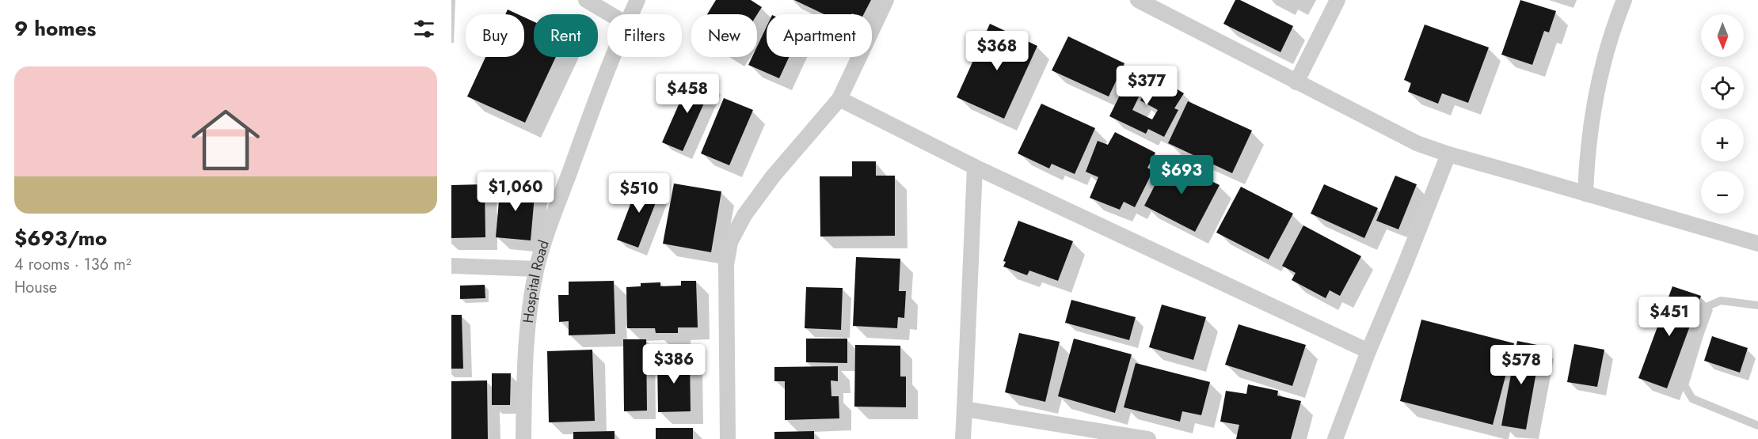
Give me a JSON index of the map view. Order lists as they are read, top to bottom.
{
  "streets": {
    "street": ["Hospital Road"]
  },
  "north": "bottom",
  "page": {
    "heading": "9 homes",
    "map_buttons": ["+", "−"],
    "chip": [
      "Buy",
      "Rent",
      "Filters",
      "New",
      "Apartment"
    ],
    "price": [
      "$368",
      "$377",
      "$458",
      "$693",
      "$1,060",
      "$510",
      "$451",
      "$386",
      "$578"
    ],
    "list": [
      {
        "name": "$693/mo",
        "note": "4 rooms · 136 m² · House"
      }
    ]
  }
}
